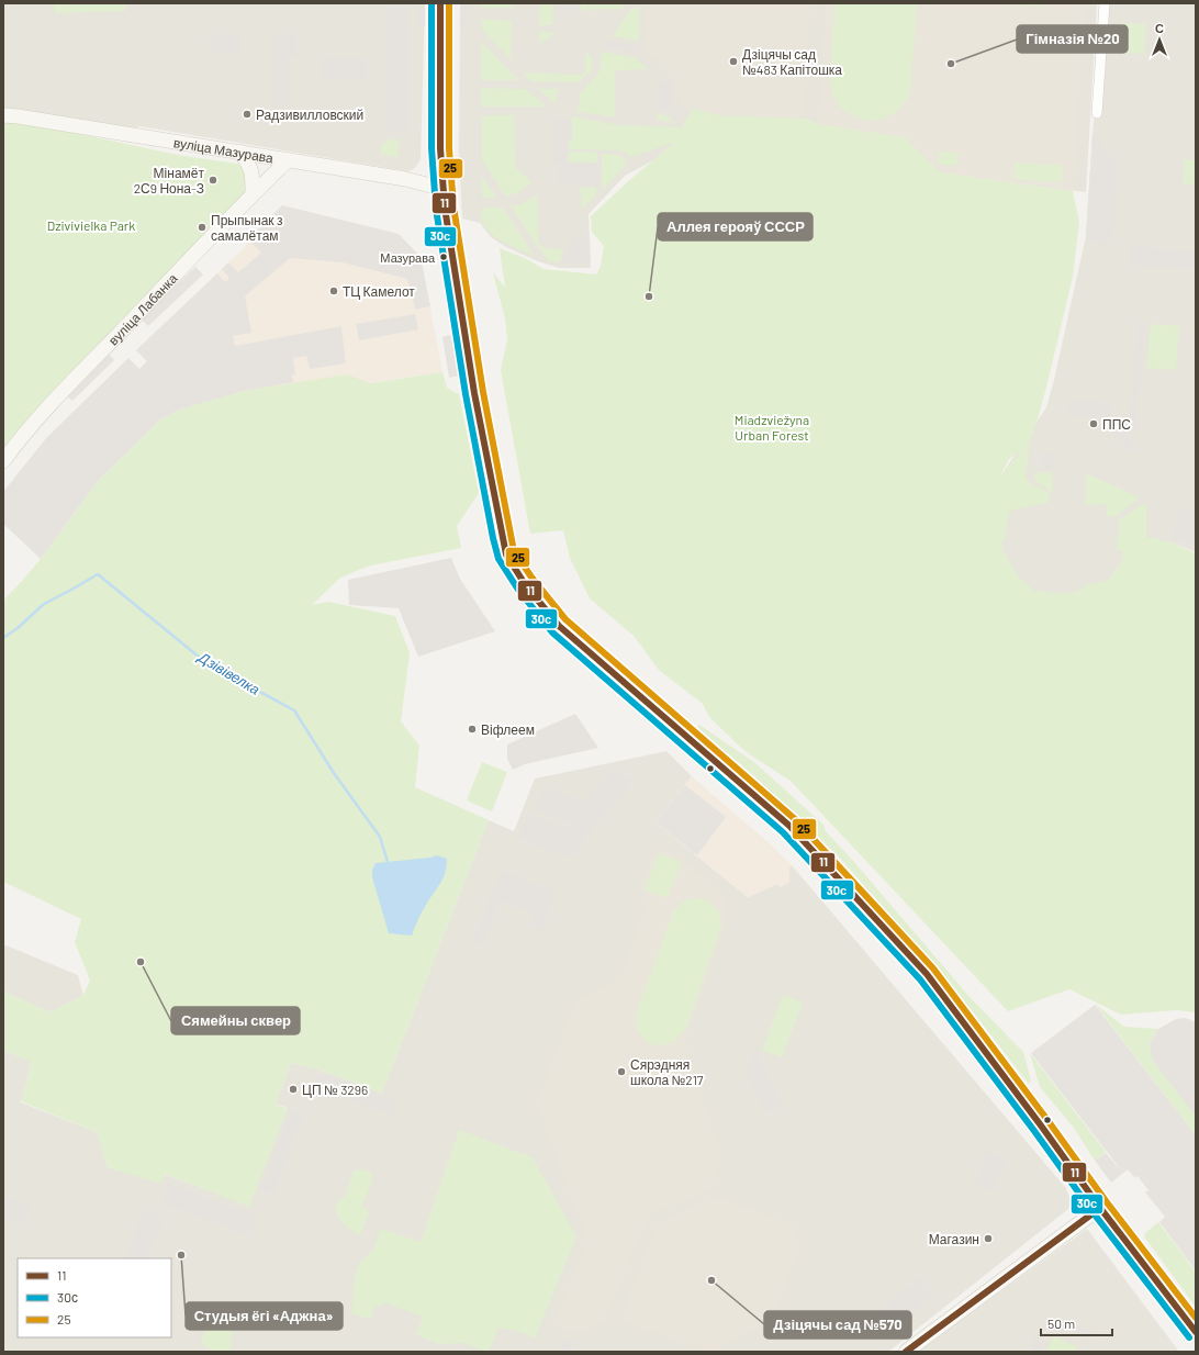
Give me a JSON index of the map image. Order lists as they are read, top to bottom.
{
  "streets": {
    "main road": ["вуліца Мазурава", "вуліца Лабанка"]
  },
  "crossings": [
    ["вуліца Мазурава", "вуліца Лабанка"]
  ],
  "water": ["Дзівівелка"],
  "parks": ["Dzivivielka Park", "Miadzviežyna Urban Forest"],
  "places": [
    "Дзіцячы сад №483 Капітошка",
    "Гімназія №20",
    "Радзивилловский",
    "Мінамёт 2С9 Нона-З",
    "Прыпынак з самалётам",
    "Мазурава",
    "ТЦ Камелот",
    "Аллея герояў СССР",
    "ППС",
    "Віфлеем",
    "Сямейны сквер",
    "Сярэдняя школа №217",
    "ЦП № 3296",
    "Магазин",
    "Студыя ёгі «Аджна»",
    "Дзіцячы сад №570"
  ],
  "lines": ["transit line 11", "transit line 30с", "transit line 25"],
  "legend": ["11", "30с", "25"],
  "scale_bar": "50 m",
  "north": "top"
}
